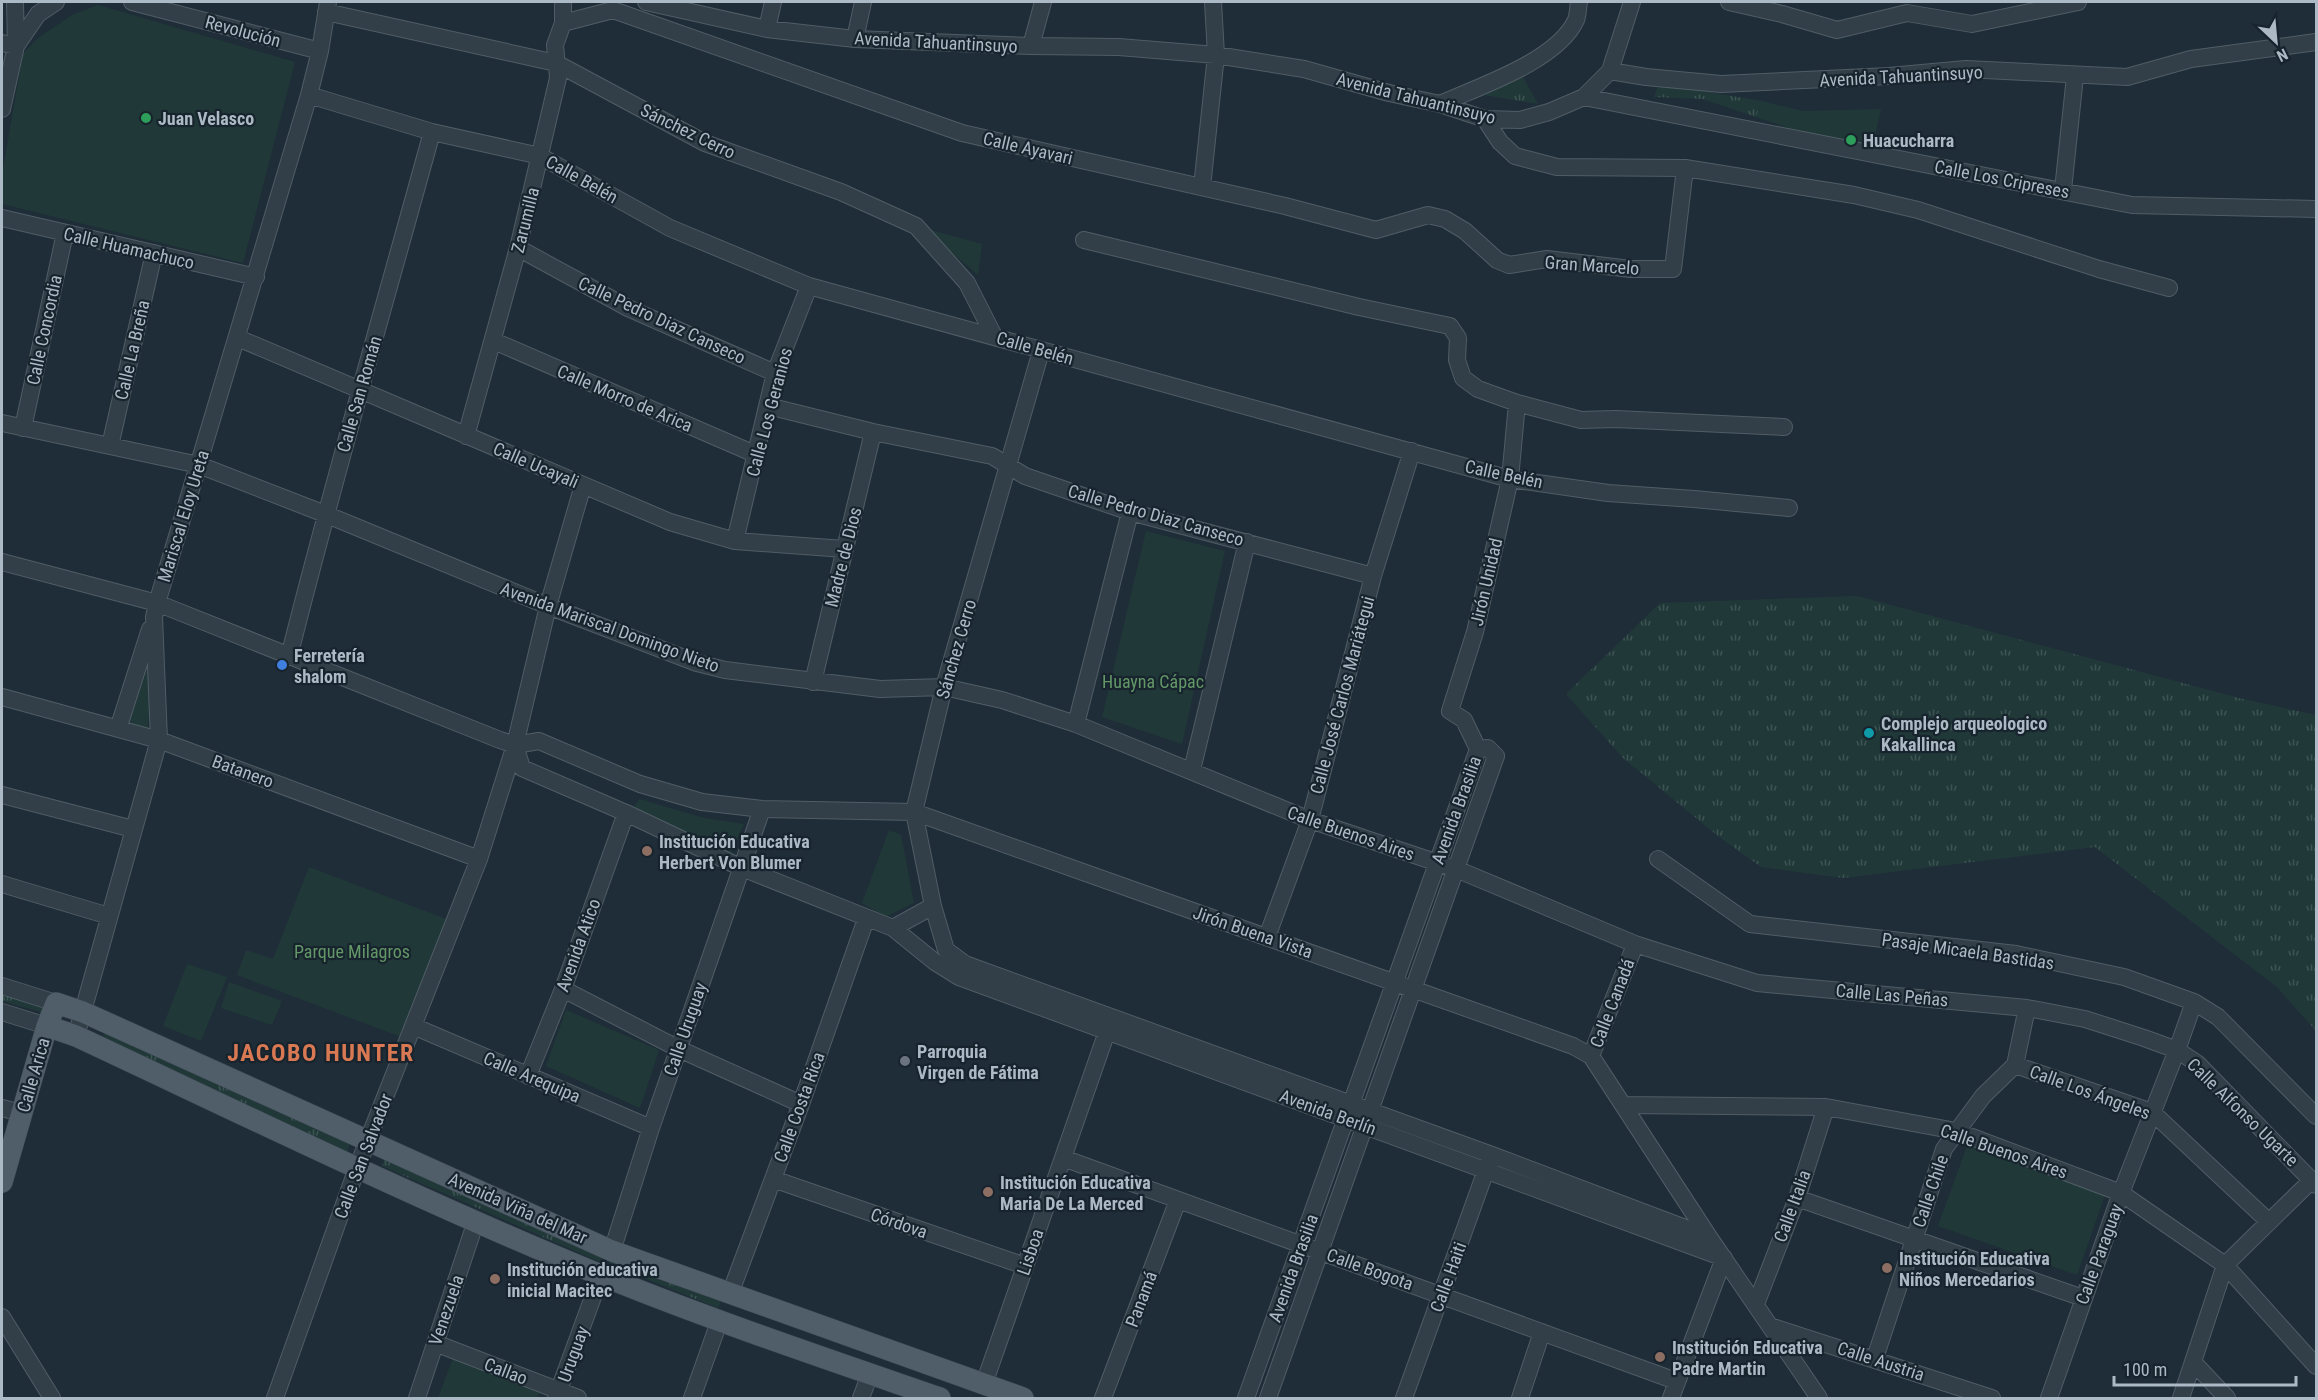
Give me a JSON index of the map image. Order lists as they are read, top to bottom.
{
  "streets": {
    "main road": ["Calle Arica", "Avenida Viña del Mar"],
    "street": [
      "Revolución",
      "Avenida Tahuantinsuyo",
      "Sánchez Cerro",
      "Calle Ayavari",
      "Calle Belén",
      "Calle Los Cripreses",
      "Zarumilla",
      "Calle Huamachuco",
      "Gran Marcelo",
      "Calle Pedro Diaz Canseco",
      "Calle Concordia",
      "Calle La Breña",
      "Calle San Román",
      "Calle Morro de Arica",
      "Calle Los Geranios",
      "Calle Ucayali",
      "Mariscal Eloy Ureta",
      "Madre de Dios",
      "Jirón Unidad",
      "Avenida Mariscal Domingo Nieto",
      "Calle José Carlos Mariátegui",
      "Batanero",
      "Avenida Brasilia",
      "Calle Buenos Aires",
      "Jirón Buena Vista",
      "Avenida Atico",
      "Pasaje Micaela Bastidas",
      "Calle Las Peñas",
      "Calle Canadá",
      "Calle Uruguay",
      "Calle Arequipa",
      "Calle Los Ángeles",
      "Calle Costa Rica",
      "Avenida Berlín",
      "Calle Alfonso Ugarte",
      "Calle San Salvador",
      "Calle Chile",
      "Calle Italia",
      "Córdova",
      "Lisboa",
      "Calle Paraguay",
      "Calle Bogota",
      "Calle Haiti",
      "Panamá",
      "Venezuela",
      "Uruguay",
      "Calle Austria",
      "Callao"
    ]
  },
  "crossings": [
    ["Revolución", "Mariscal Eloy Ureta"],
    ["Avenida Tahuantinsuyo", "Calle Los Cripreses"],
    ["Sánchez Cerro", "Calle Belén"],
    ["Sánchez Cerro", "Zarumilla"],
    ["Sánchez Cerro", "Calle Pedro Diaz Canseco"],
    ["Sánchez Cerro", "Mariscal Eloy Ureta"],
    ["Sánchez Cerro", "Avenida Mariscal Domingo Nieto"],
    ["Sánchez Cerro", "Calle Buenos Aires"],
    ["Sánchez Cerro", "Jirón Buena Vista"],
    ["Sánchez Cerro", "Avenida Berlín"],
    ["Calle Ayavari", "Gran Marcelo"],
    ["Calle Belén", "Zarumilla"],
    ["Calle Belén", "Calle San Román"],
    ["Calle Belén", "Calle Los Geranios"],
    ["Calle Belén", "Mariscal Eloy Ureta"],
    ["Calle Belén", "Jirón Unidad"],
    ["Calle Belén", "Calle José Carlos Mariátegui"],
    ["Zarumilla", "Calle Pedro Diaz Canseco"],
    ["Zarumilla", "Calle Morro de Arica"],
    ["Zarumilla", "Calle Ucayali"],
    ["Calle Huamachuco", "Calle Concordia"],
    ["Calle Huamachuco", "Calle La Breña"],
    ["Calle Huamachuco", "Mariscal Eloy Ureta"],
    ["Calle Pedro Diaz Canseco", "Calle Los Geranios"],
    ["Calle Pedro Diaz Canseco", "Madre de Dios"],
    ["Calle Pedro Diaz Canseco", "Calle José Carlos Mariátegui"],
    ["Calle Concordia", "Avenida Mariscal Domingo Nieto"],
    ["Calle La Breña", "Avenida Mariscal Domingo Nieto"],
    ["Calle San Román", "Calle Ucayali"],
    ["Calle San Román", "Avenida Mariscal Domingo Nieto"],
    ["Calle Morro de Arica", "Calle Los Geranios"],
    ["Calle Los Geranios", "Calle Ucayali"],
    ["Calle Ucayali", "Mariscal Eloy Ureta"],
    ["Calle Ucayali", "Madre de Dios"],
    ["Calle Ucayali", "Calle San Salvador"],
    ["Mariscal Eloy Ureta", "Avenida Mariscal Domingo Nieto"],
    ["Mariscal Eloy Ureta", "Batanero"],
    ["Mariscal Eloy Ureta", "Avenida Viña del Mar"],
    ["Madre de Dios", "Avenida Mariscal Domingo Nieto"],
    ["Jirón Unidad", "Avenida Brasilia"],
    ["Avenida Mariscal Domingo Nieto", "Calle Buenos Aires"],
    ["Avenida Mariscal Domingo Nieto", "Calle San Salvador"],
    ["Calle José Carlos Mariátegui", "Calle Buenos Aires"],
    ["Calle José Carlos Mariátegui", "Jirón Buena Vista"],
    ["Batanero", "Calle San Salvador"],
    ["Avenida Brasilia", "Calle Buenos Aires"],
    ["Avenida Brasilia", "Jirón Buena Vista"],
    ["Avenida Brasilia", "Avenida Berlín"],
    ["Avenida Brasilia", "Calle Bogota"],
    ["Calle Buenos Aires", "Calle Las Peñas"],
    ["Calle Buenos Aires", "Calle Chile"],
    ["Calle Buenos Aires", "Calle Italia"],
    ["Calle Buenos Aires", "Calle Paraguay"],
    ["Jirón Buena Vista", "Calle Canadá"],
    ["Jirón Buena Vista", "Calle Uruguay"],
    ["Jirón Buena Vista", "Calle San Salvador"],
    ["Avenida Atico", "Calle Arequipa"],
    ["Pasaje Micaela Bastidas", "Calle Paraguay"],
    ["Calle Las Peñas", "Calle Alfonso Ugarte"],
    ["Calle Uruguay", "Calle Arequipa"],
    ["Calle Uruguay", "Avenida Viña del Mar"],
    ["Calle Arica", "Avenida Viña del Mar"],
    ["Calle Arequipa", "Calle San Salvador"],
    ["Calle Los Ángeles", "Calle Chile"],
    ["Calle Los Ángeles", "Calle Paraguay"],
    ["Calle Costa Rica", "Avenida Viña del Mar"],
    ["Calle Costa Rica", "Córdova"],
    ["Avenida Berlín", "Lisboa"],
    ["Avenida Berlín", "Calle Haiti"],
    ["Calle Alfonso Ugarte", "Calle Paraguay"],
    ["Calle San Salvador", "Avenida Viña del Mar"],
    ["Calle Chile", "Calle Austria"],
    ["Avenida Viña del Mar", "Lisboa"],
    ["Avenida Viña del Mar", "Venezuela"],
    ["Avenida Viña del Mar", "Uruguay"],
    ["Córdova", "Lisboa"],
    ["Lisboa", "Calle Bogota"],
    ["Calle Bogota", "Calle Haiti"],
    ["Calle Bogota", "Panamá"],
    ["Venezuela", "Callao"],
    ["Uruguay", "Callao"]
  ],
  "districts": ["JACOBO HUNTER"],
  "parks": ["Huayna Cápac", "Parque Milagros"],
  "places": [
    "Juan Velasco",
    "Huacucharra",
    "Ferretería shalom",
    "Complejo arqueologico Kakallinca",
    "Institución Educativa Herbert Von Blumer",
    "Parroquia Virgen de Fátima",
    "Institución Educativa Maria De La Merced",
    "Institución Educativa Niños Mercedarios",
    "Institución educativa inicial Macitec",
    "Institución Educativa Padre Martin"
  ],
  "scale_bar": "100 m",
  "north": "bottom right"
}
